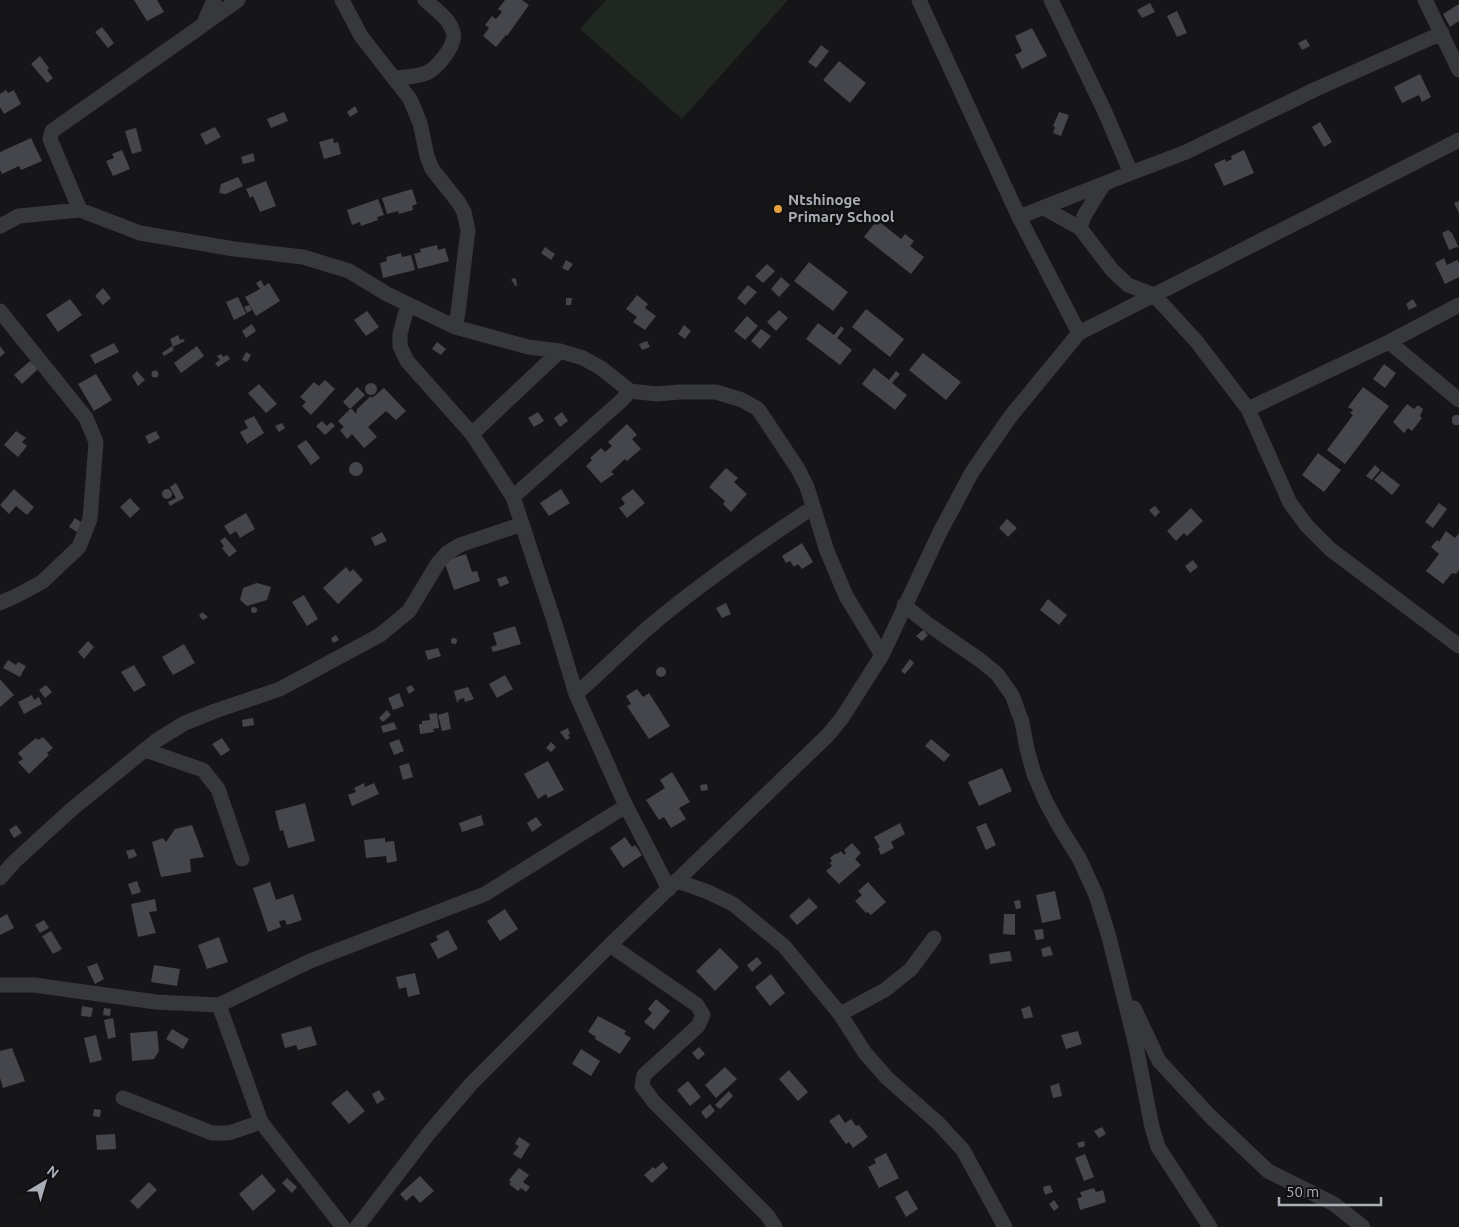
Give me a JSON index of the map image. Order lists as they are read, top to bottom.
{
  "places": ["Ntshinoge Primary School"],
  "scale_bar": "50 m",
  "north": "top right"
}
